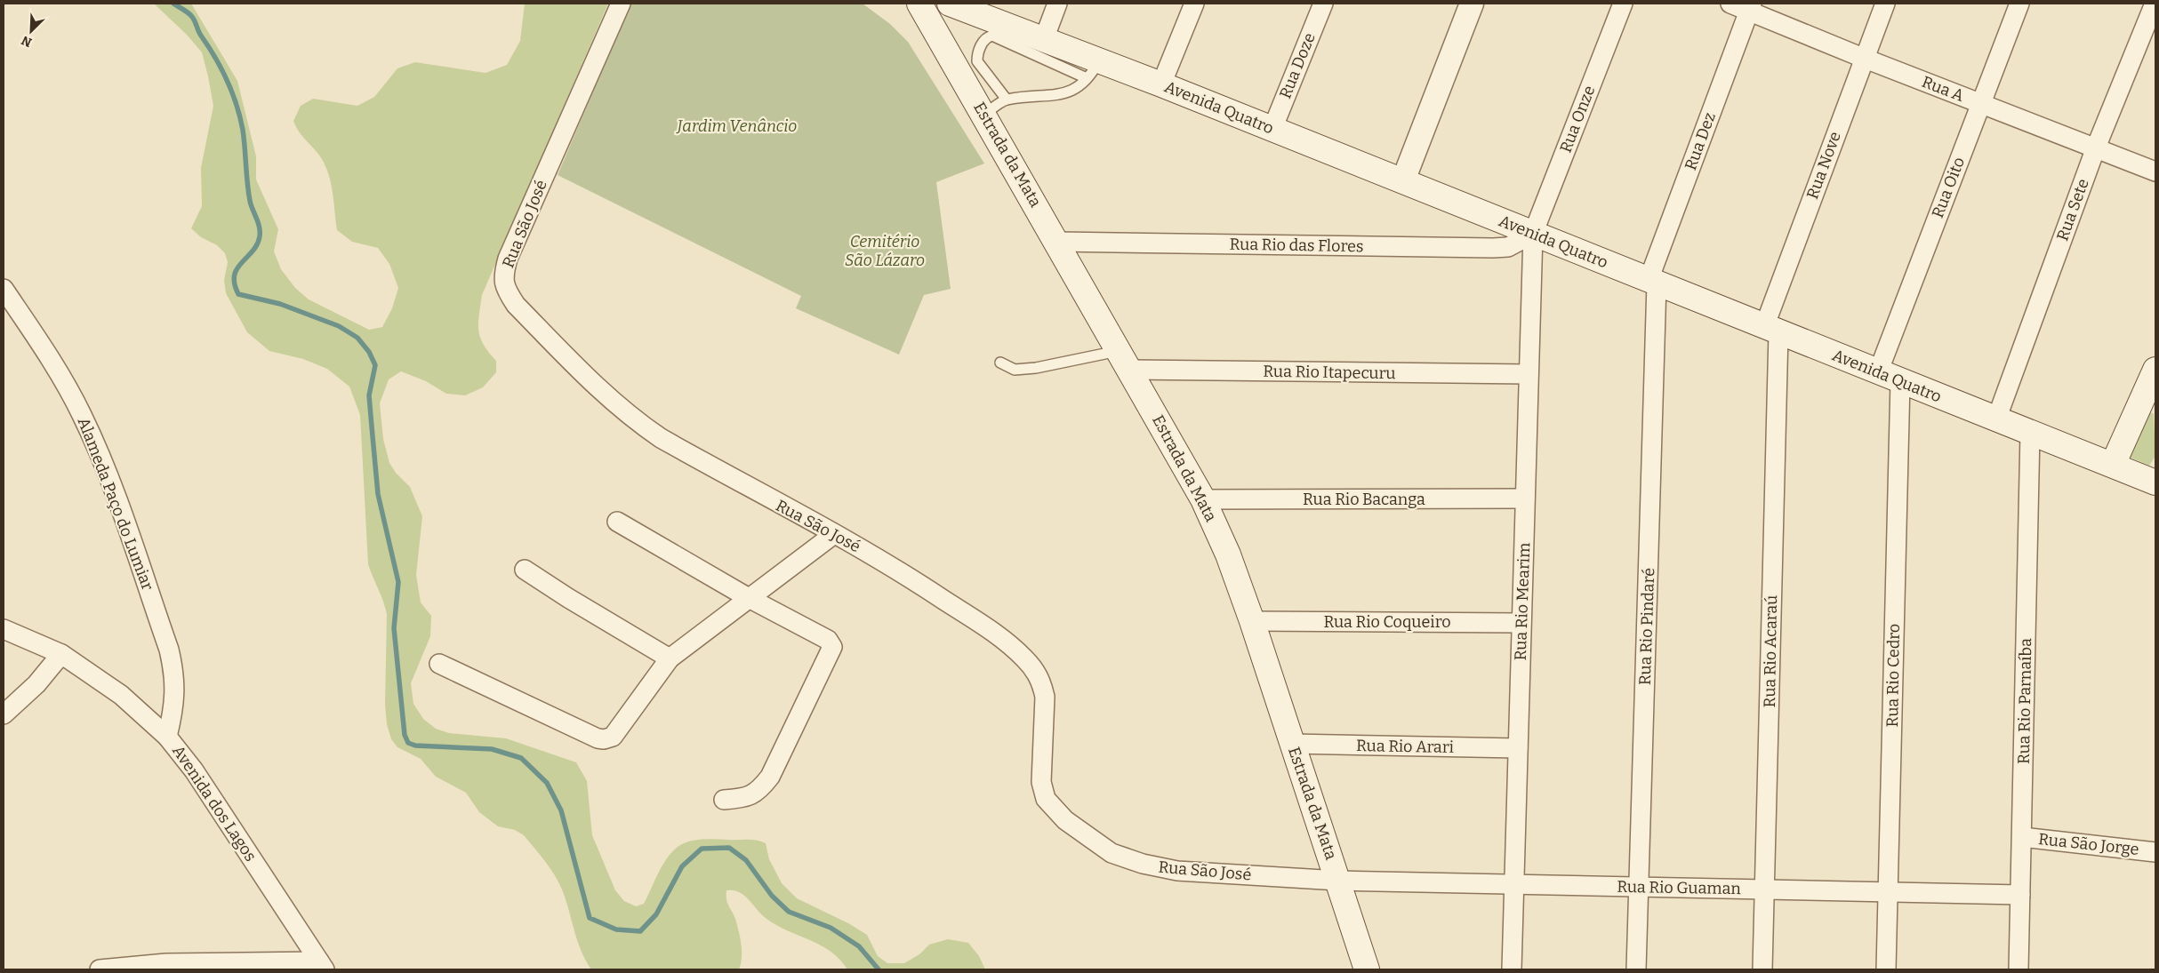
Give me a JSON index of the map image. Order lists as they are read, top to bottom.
{
  "streets": {
    "main road": ["Avenida Quatro", "Estrada da Mata"],
    "street": [
      "Rua Doze",
      "Rua A",
      "Rua Onze",
      "Rua Dez",
      "Rua Nove",
      "Rua Oito",
      "Rua Sete",
      "Rua São José",
      "Rua Rio das Flores",
      "Rua Rio Itapecuru",
      "Rua Rio Bacanga",
      "Alameda Paço do Lumiar",
      "Rua Rio Mearim",
      "Rua Rio Coqueiro",
      "Rua Rio Pindaré",
      "Rua Rio Acaraú",
      "Rua Rio Cedro",
      "Rua Rio Parnaíba",
      "Rua Rio Arari",
      "Avenida dos Lagos",
      "Rua São Jorge",
      "Rua Rio Guaman"
    ]
  },
  "crossings": [
    ["Rua Doze", "Avenida Quatro"],
    ["Rua A", "Rua Dez"],
    ["Rua A", "Rua Nove"],
    ["Rua A", "Rua Oito"],
    ["Rua A", "Rua Sete"],
    ["Avenida Quatro", "Rua Onze"],
    ["Avenida Quatro", "Rua Dez"],
    ["Avenida Quatro", "Rua Nove"],
    ["Avenida Quatro", "Rua Oito"],
    ["Avenida Quatro", "Rua Sete"],
    ["Avenida Quatro", "Rua Rio das Flores"],
    ["Avenida Quatro", "Rua Rio Mearim"],
    ["Avenida Quatro", "Rua Rio Pindaré"],
    ["Avenida Quatro", "Rua Rio Acaraú"],
    ["Avenida Quatro", "Rua Rio Cedro"],
    ["Avenida Quatro", "Rua Rio Parnaíba"],
    ["Rua Onze", "Rua Rio das Flores"],
    ["Rua Onze", "Rua Rio Mearim"],
    ["Rua Dez", "Rua Rio Pindaré"],
    ["Estrada da Mata", "Rua São José"],
    ["Estrada da Mata", "Rua Rio das Flores"],
    ["Estrada da Mata", "Rua Rio Itapecuru"],
    ["Estrada da Mata", "Rua Rio Bacanga"],
    ["Estrada da Mata", "Rua Rio Coqueiro"],
    ["Estrada da Mata", "Rua Rio Arari"],
    ["Estrada da Mata", "Rua Rio Guaman"],
    ["Rua Nove", "Rua Rio Acaraú"],
    ["Rua São José", "Rua Rio Guaman"],
    ["Rua Rio das Flores", "Rua Rio Mearim"],
    ["Rua Rio Itapecuru", "Rua Rio Mearim"],
    ["Rua Rio Bacanga", "Rua Rio Mearim"],
    ["Alameda Paço do Lumiar", "Avenida dos Lagos"],
    ["Rua Rio Mearim", "Rua Rio Coqueiro"],
    ["Rua Rio Mearim", "Rua Rio Arari"],
    ["Rua Rio Mearim", "Rua Rio Guaman"],
    ["Rua Rio Pindaré", "Rua Rio Guaman"],
    ["Rua Rio Acaraú", "Rua Rio Guaman"],
    ["Rua Rio Cedro", "Rua Rio Guaman"],
    ["Rua Rio Parnaíba", "Rua São Jorge"],
    ["Rua Rio Parnaíba", "Rua Rio Guaman"]
  ],
  "parks": ["Jardim Venâncio", "Cemitério São Lázaro"],
  "north": "bottom left"
}
